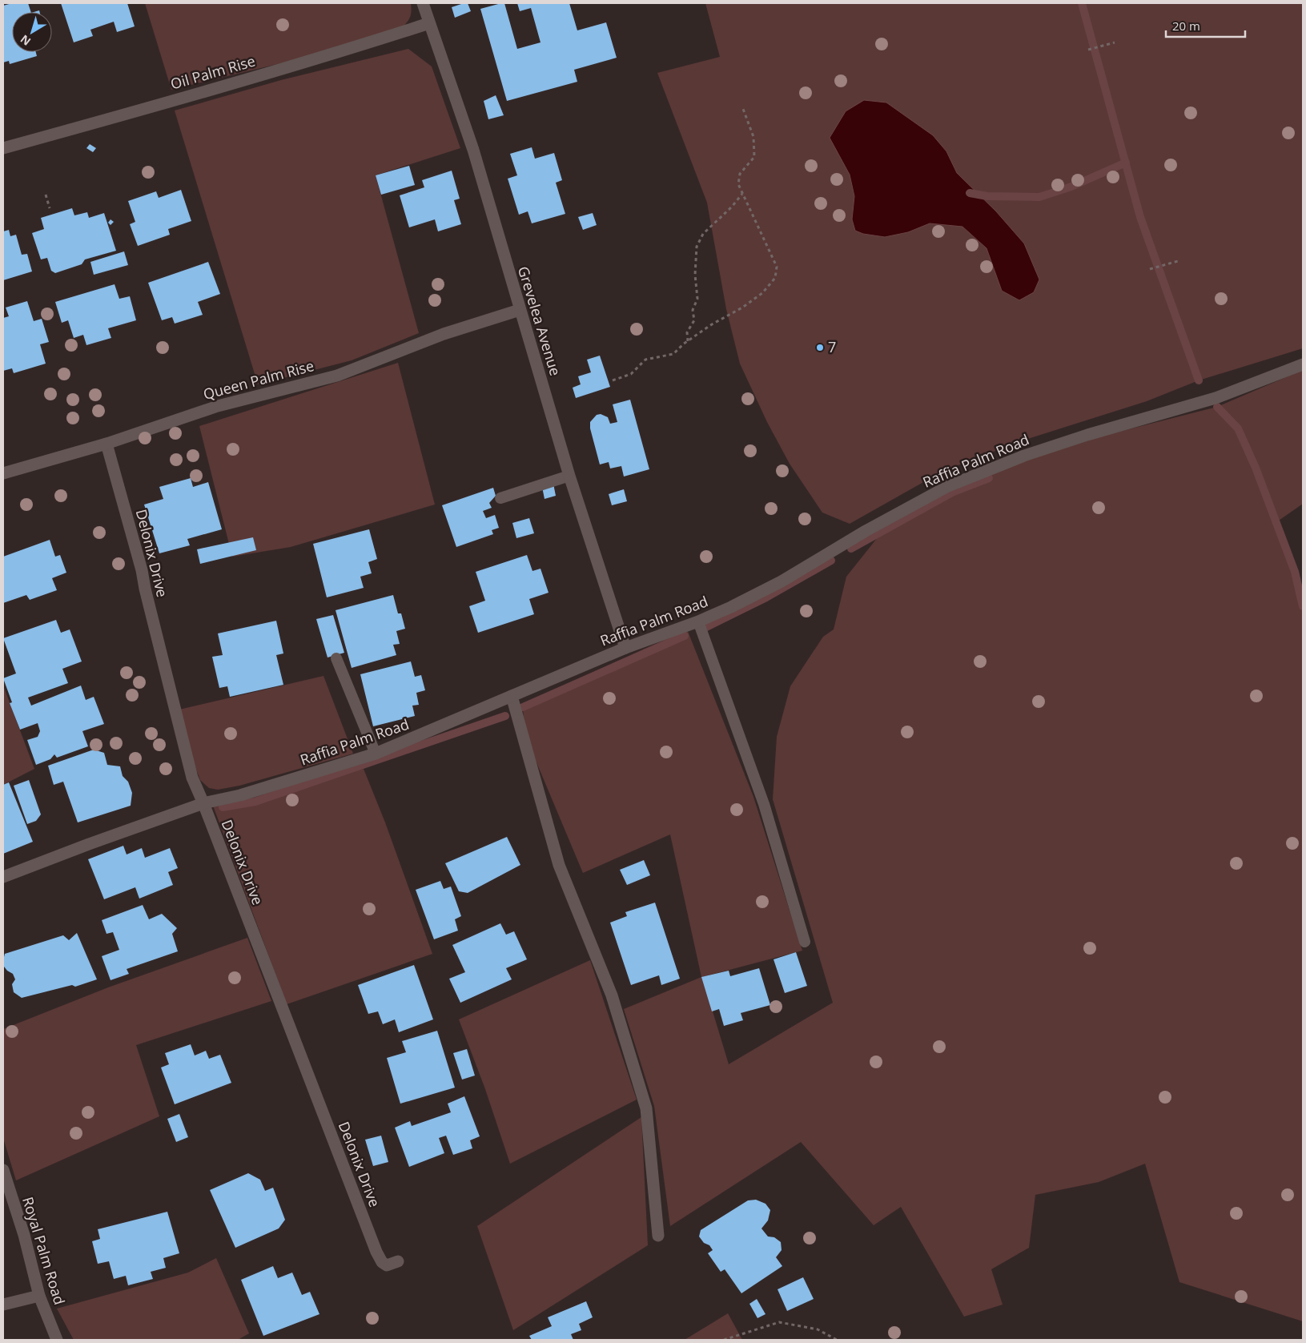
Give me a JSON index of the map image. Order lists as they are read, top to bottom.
{
  "streets": {
    "street": [
      "Oil Palm Rise",
      "Grevelea Avenue",
      "Queen Palm Rise",
      "Raffia Palm Road",
      "Delonix Drive",
      "Royal Palm Road"
    ]
  },
  "crossings": [
    ["Oil Palm Rise", "Grevelea Avenue"],
    ["Grevelea Avenue", "Queen Palm Rise"],
    ["Grevelea Avenue", "Raffia Palm Road"],
    ["Queen Palm Rise", "Delonix Drive"],
    ["Raffia Palm Road", "Delonix Drive"]
  ],
  "places": ["7"],
  "scale_bar": "20 m",
  "north": "bottom left"
}
